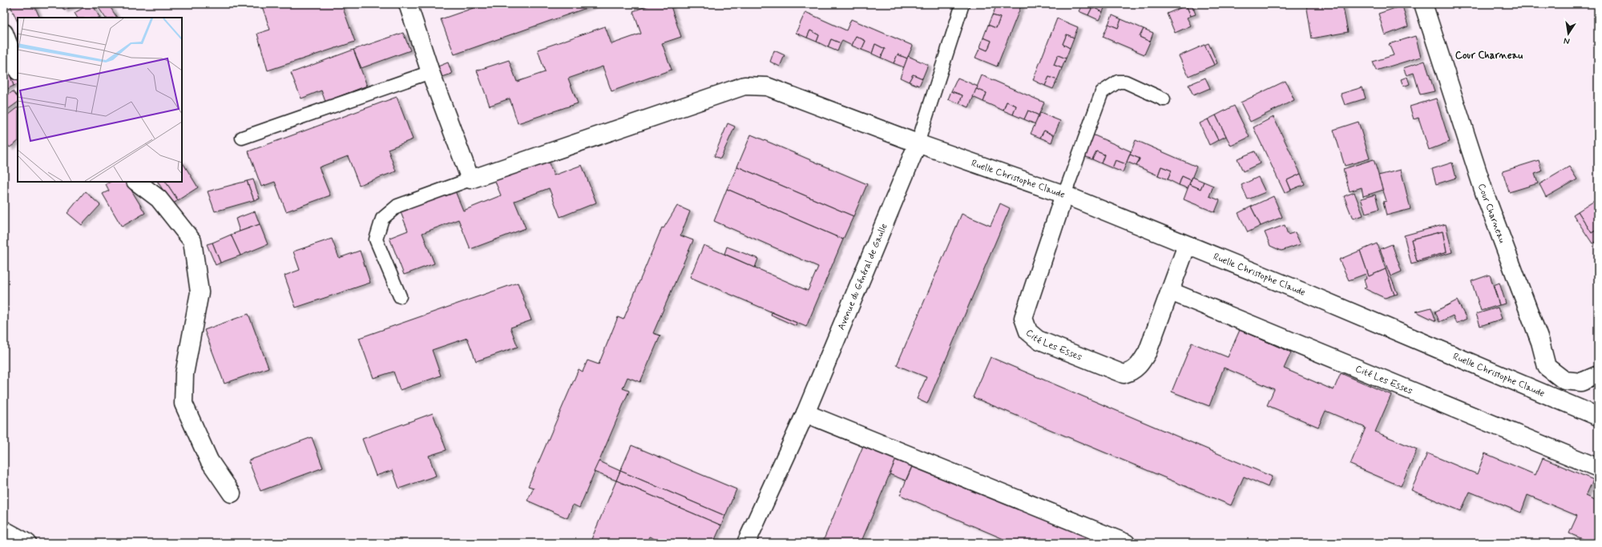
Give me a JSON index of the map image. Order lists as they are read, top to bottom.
{
  "streets": {
    "street": [
      "Ruelle Christophe Claude",
      "Cour Charneau",
      "Avenue du Général de Gaulle",
      "Cité Les Esses"
    ]
  },
  "crossings": [
    ["Ruelle Christophe Claude", "Avenue du Général de Gaulle"],
    ["Ruelle Christophe Claude", "Cité Les Esses"]
  ],
  "districts": ["Cour Charneau"],
  "north": "bottom"
}
